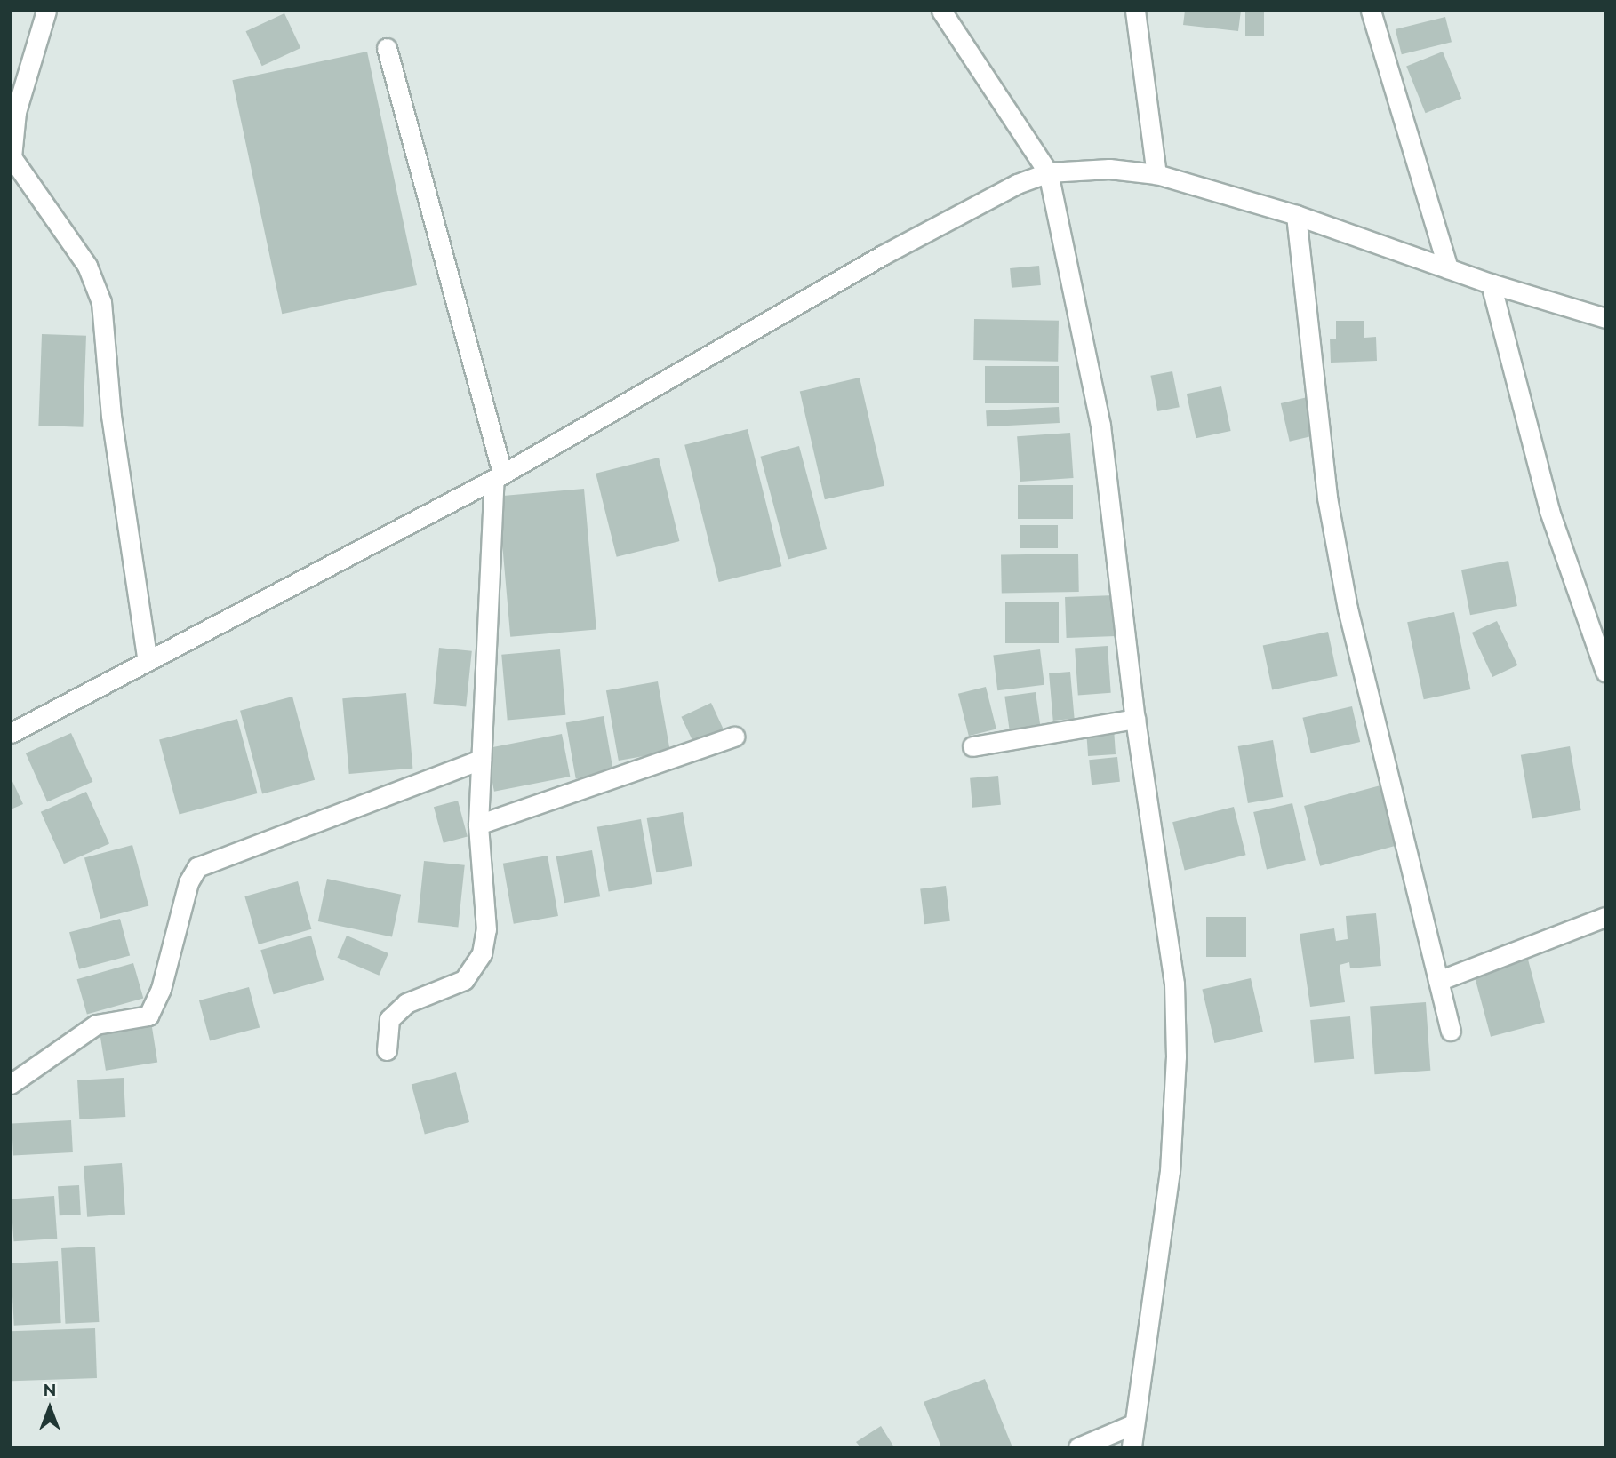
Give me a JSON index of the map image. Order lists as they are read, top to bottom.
{
  "north": "top"
}
